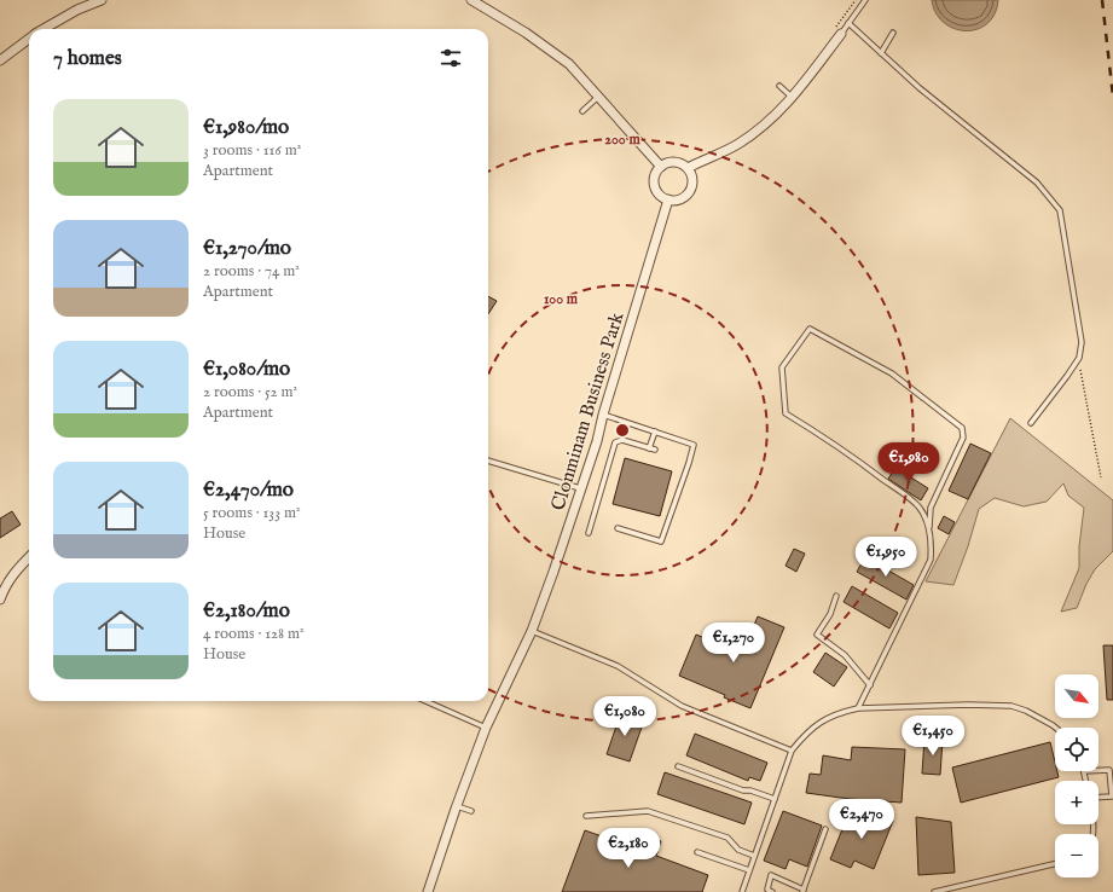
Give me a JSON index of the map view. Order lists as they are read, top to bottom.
{
  "streets": {
    "street": ["Clonminam Business Park"]
  },
  "north": "bottom right",
  "page": {
    "heading": "7 homes",
    "list": [
      {
        "name": "€1,980/mo",
        "note": "3 rooms · 116 m² · Apartment"
      },
      {
        "name": "€1,270/mo",
        "note": "2 rooms · 74 m² · Apartment"
      },
      {
        "name": "€1,080/mo",
        "note": "2 rooms · 52 m² · Apartment"
      },
      {
        "name": "€2,470/mo",
        "note": "5 rooms · 133 m² · House"
      },
      {
        "name": "€2,180/mo",
        "note": "4 rooms · 128 m² · House"
      }
    ],
    "price": [
      "€1,980",
      "€1,950",
      "€1,270",
      "€1,080",
      "€1,450",
      "€2,470",
      "€2,180"
    ],
    "map_buttons": ["+", "−"]
  },
  "rings": ["200 m", "100 m"]
}
